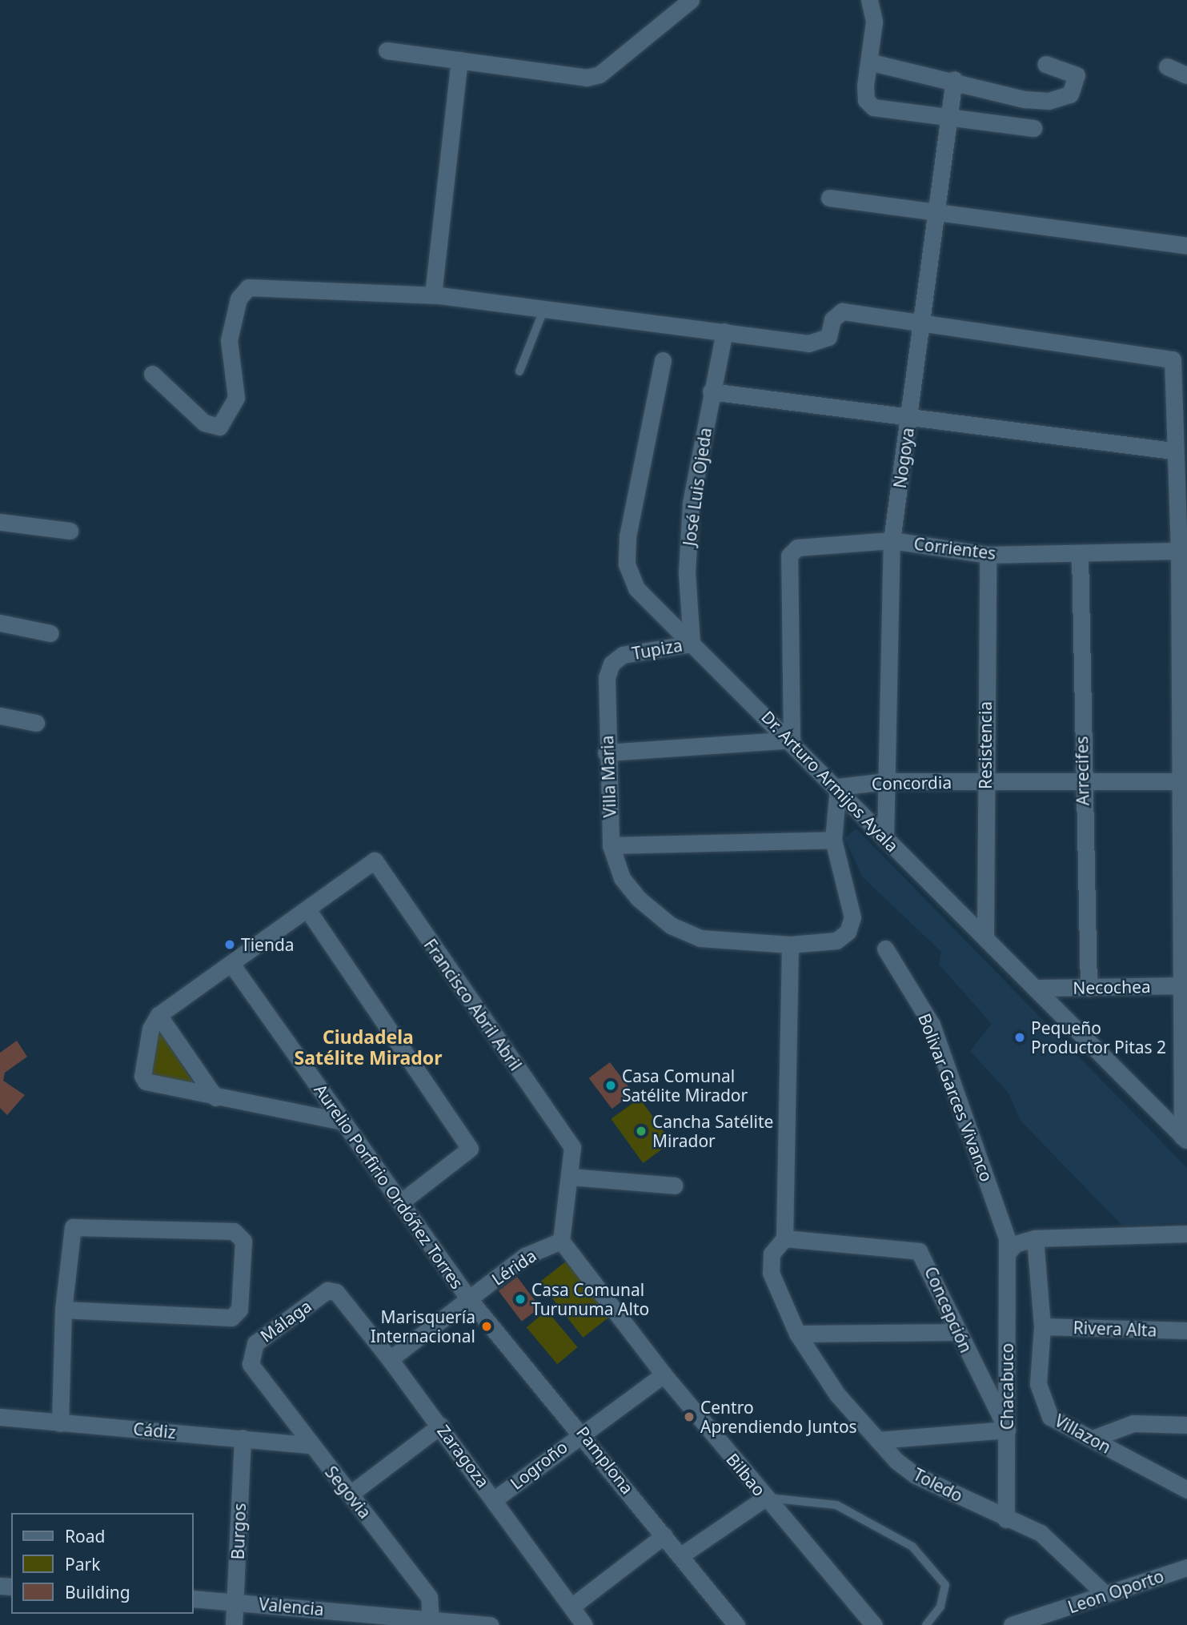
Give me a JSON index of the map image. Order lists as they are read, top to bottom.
{
  "streets": {
    "street": [
      "Nogoya",
      "José Luis Ojeda",
      "Corrientes",
      "Tupiza",
      "Resistencia",
      "Arrecifes",
      "Villa Maria",
      "Dr. Arturo Armijos Ayala",
      "Concordia",
      "Necochea",
      "Francisco Abril Abril",
      "Bolivar Garces Vivanco",
      "Aurelio Porfirio Ordóñez Torres",
      "Lérida",
      "Concepción",
      "Málaga",
      "Rivera Alta",
      "Chacabuco",
      "Cádiz",
      "Villazon",
      "Zaragoza",
      "Pamplona",
      "Logroño",
      "Bilbao",
      "Toledo",
      "Segovia",
      "Burgos",
      "Leon Oporto",
      "Valencia"
    ]
  },
  "crossings": [
    ["Nogoya", "Corrientes"],
    ["Nogoya", "Dr. Arturo Armijos Ayala"],
    ["Nogoya", "Concordia"],
    ["José Luis Ojeda", "Tupiza"],
    ["José Luis Ojeda", "Dr. Arturo Armijos Ayala"],
    ["Corrientes", "Resistencia"],
    ["Corrientes", "Arrecifes"],
    ["Corrientes", "Dr. Arturo Armijos Ayala"],
    ["Tupiza", "Villa Maria"],
    ["Tupiza", "Dr. Arturo Armijos Ayala"],
    ["Resistencia", "Dr. Arturo Armijos Ayala"],
    ["Resistencia", "Concordia"],
    ["Arrecifes", "Concordia"],
    ["Arrecifes", "Necochea"],
    ["Dr. Arturo Armijos Ayala", "Concordia"],
    ["Dr. Arturo Armijos Ayala", "Necochea"],
    ["Bolivar Garces Vivanco", "Chacabuco"],
    ["Aurelio Porfirio Ordóñez Torres", "Lérida"],
    ["Aurelio Porfirio Ordóñez Torres", "Pamplona"],
    ["Lérida", "Zaragoza"],
    ["Lérida", "Pamplona"],
    ["Lérida", "Bilbao"],
    ["Concepción", "Chacabuco"],
    ["Concepción", "Toledo"],
    ["Málaga", "Zaragoza"],
    ["Málaga", "Segovia"],
    ["Rivera Alta", "Villazon"],
    ["Chacabuco", "Toledo"],
    ["Cádiz", "Segovia"],
    ["Cádiz", "Burgos"],
    ["Zaragoza", "Logroño"],
    ["Pamplona", "Logroño"],
    ["Logroño", "Bilbao"],
    ["Toledo", "Leon Oporto"],
    ["Segovia", "Valencia"],
    ["Burgos", "Valencia"]
  ],
  "districts": ["Ciudadela Satélite Mirador"],
  "places": [
    "Tienda",
    "Pequeño Productor Pitas 2",
    "Casa Comunal Satélite Mirador",
    "Cancha Satélite Mirador",
    "Casa Comunal Turunuma Alto",
    "Marisquería Internacional",
    "Centro Aprendiendo Juntos"
  ],
  "legend": ["Road", "Park", "Building"]
}
